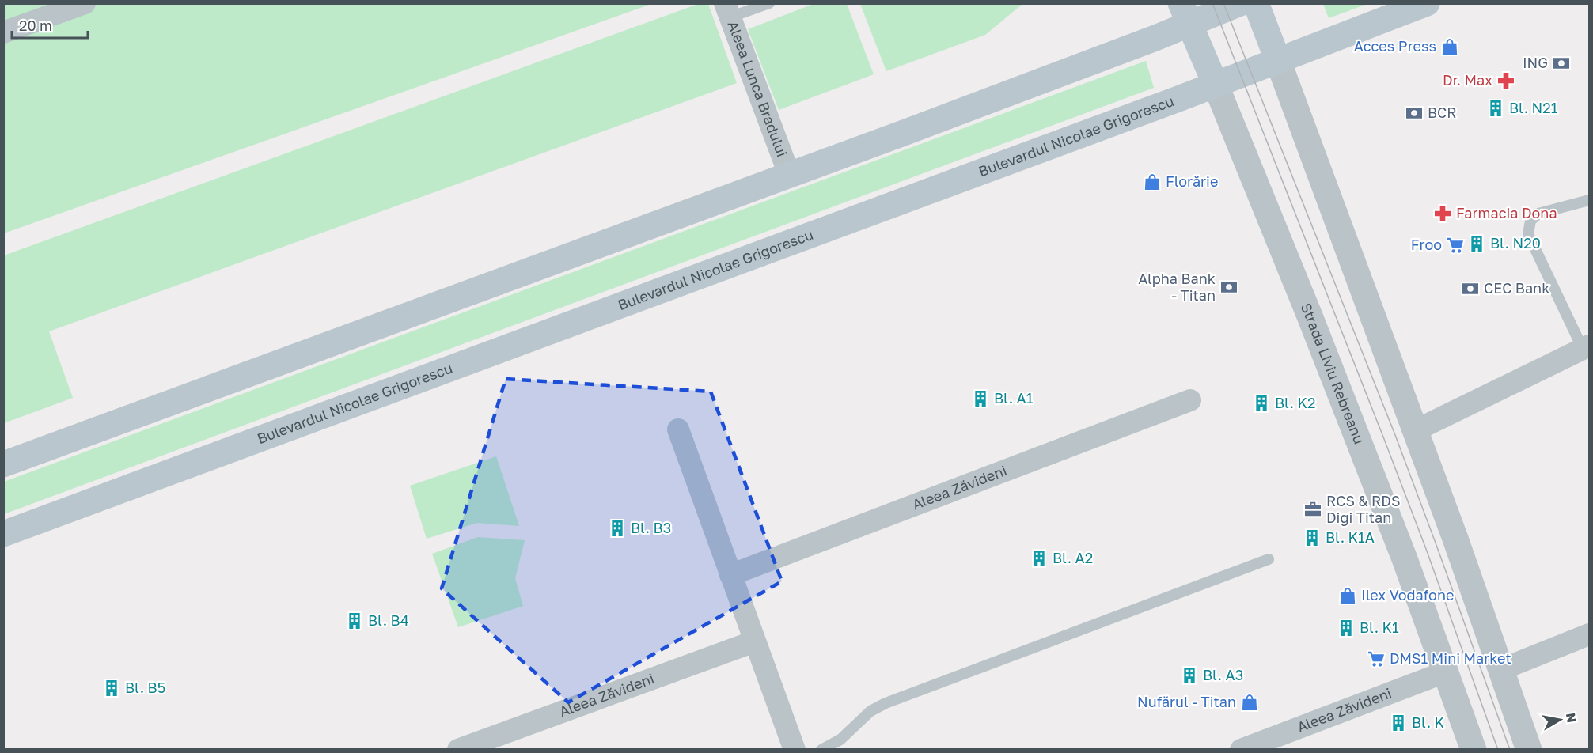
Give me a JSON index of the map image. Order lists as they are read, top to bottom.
{
  "streets": {
    "main road": ["Bulevardul Nicolae Grigorescu", "Strada Liviu Rebreanu"],
    "street": ["Aleea Lunca Bradului", "Aleea Zăvideni"]
  },
  "crossings": [
    ["Bulevardul Nicolae Grigorescu", "Strada Liviu Rebreanu"],
    ["Strada Liviu Rebreanu", "Aleea Zăvideni"]
  ],
  "places": {
    "shop": [
      "Acces Press",
      "Florărie",
      "Ilex Vodafone",
      "Nufărul - Titan"
    ],
    "bank": [
      "ING",
      "BCR",
      "Alpha Bank - Titan",
      "CEC Bank"
    ],
    "pharmacy": ["Dr. Max", "Farmacia Dona"],
    "building": [
      "Bl. N21",
      "Bl. N20",
      "Bl. A1",
      "Bl. K2",
      "Bl. B3",
      "Bl. K1A",
      "Bl. A2",
      "Bl. B4",
      "Bl. K1",
      "Bl. A3",
      "Bl. B5",
      "Bl. K"
    ],
    "supermarket": ["Froo", "DMS1 Mini Market"],
    "office": ["RCS & RDS Digi Titan"]
  },
  "scale_bar": "20 m",
  "north": "right"
}
